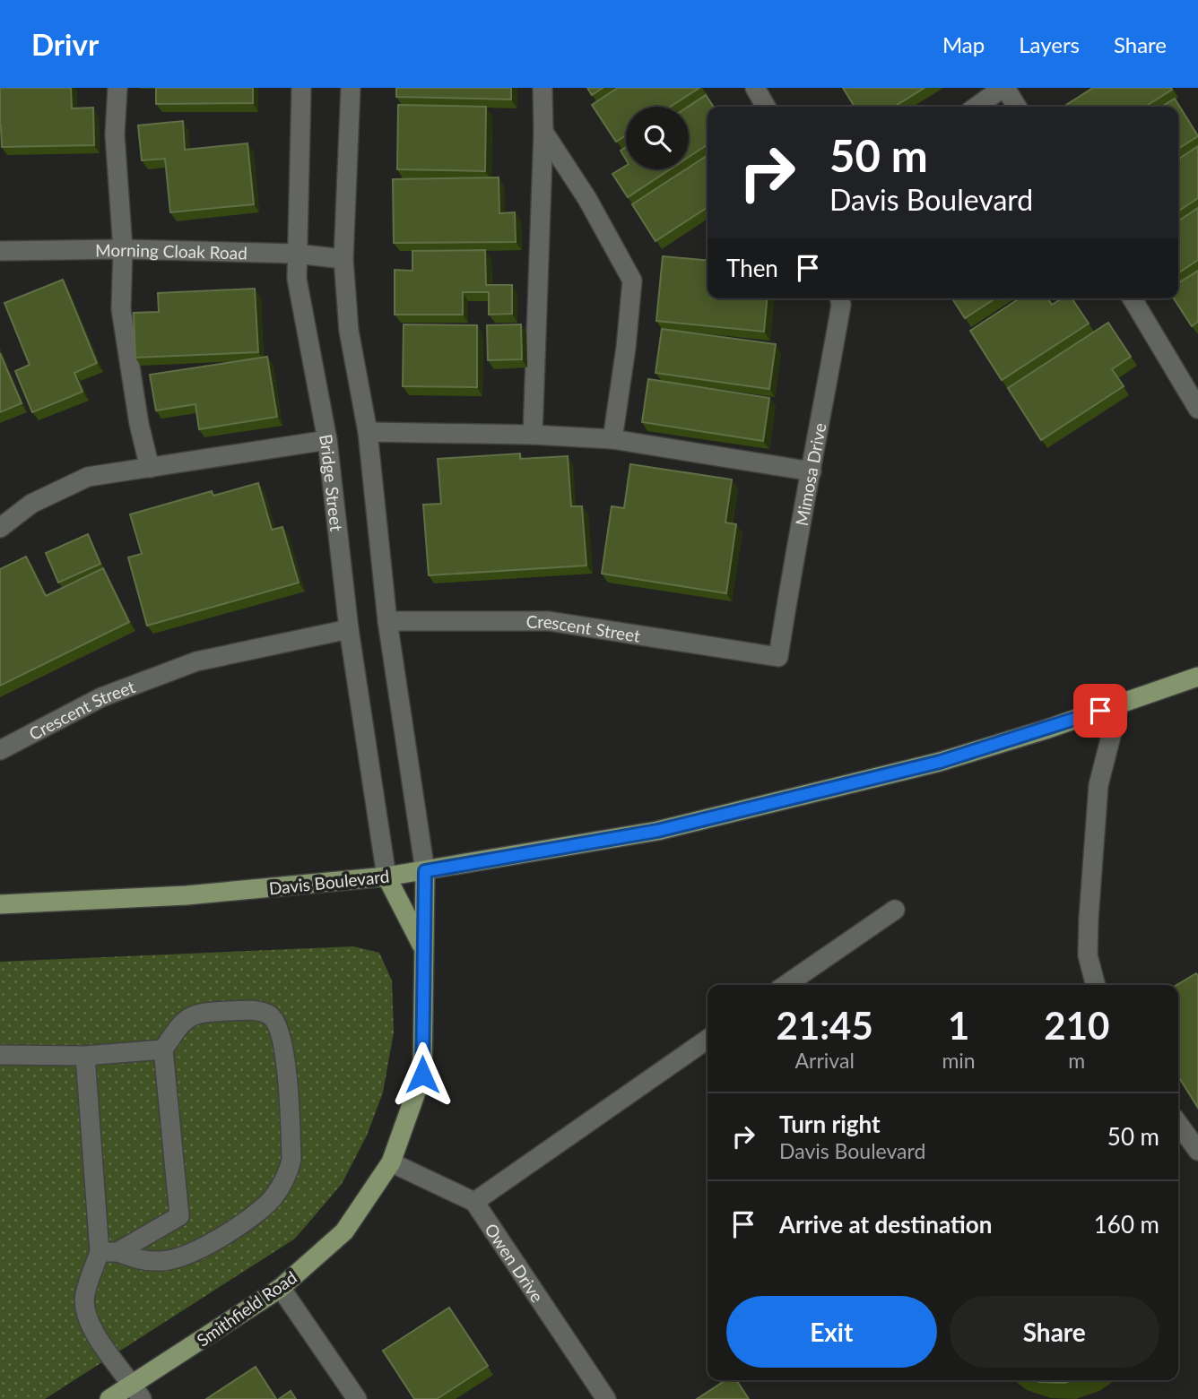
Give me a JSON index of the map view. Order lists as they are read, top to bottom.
{
  "streets": {
    "main road": ["Davis Boulevard", "Smithfield Road"],
    "street": [
      "Morning Cloak Road",
      "Mimosa Drive",
      "Bridge Street",
      "Crescent Street",
      "Owen Drive"
    ]
  },
  "crossings": [
    ["Morning Cloak Road", "Bridge Street"],
    ["Mimosa Drive", "Crescent Street"],
    ["Bridge Street", "Crescent Street"],
    ["Bridge Street", "Davis Boulevard"],
    ["Bridge Street", "Smithfield Road"],
    ["Davis Boulevard", "Smithfield Road"]
  ],
  "page": {
    "header": "Drivr",
    "nav": ["Map", "Layers", "Share"],
    "turn": ["50 m", "Davis Boulevard"],
    "then": "Then",
    "eta": [
      "21:45",
      "Arrival",
      "1",
      "min",
      "210",
      "m"
    ],
    "list": [
      {
        "name": "Turn right",
        "note": "Davis Boulevard",
        "value": "50 m"
      },
      {
        "name": "Arrive at destination",
        "value": "160 m"
      }
    ],
    "buttons": ["Exit", "Share"]
  }
}
